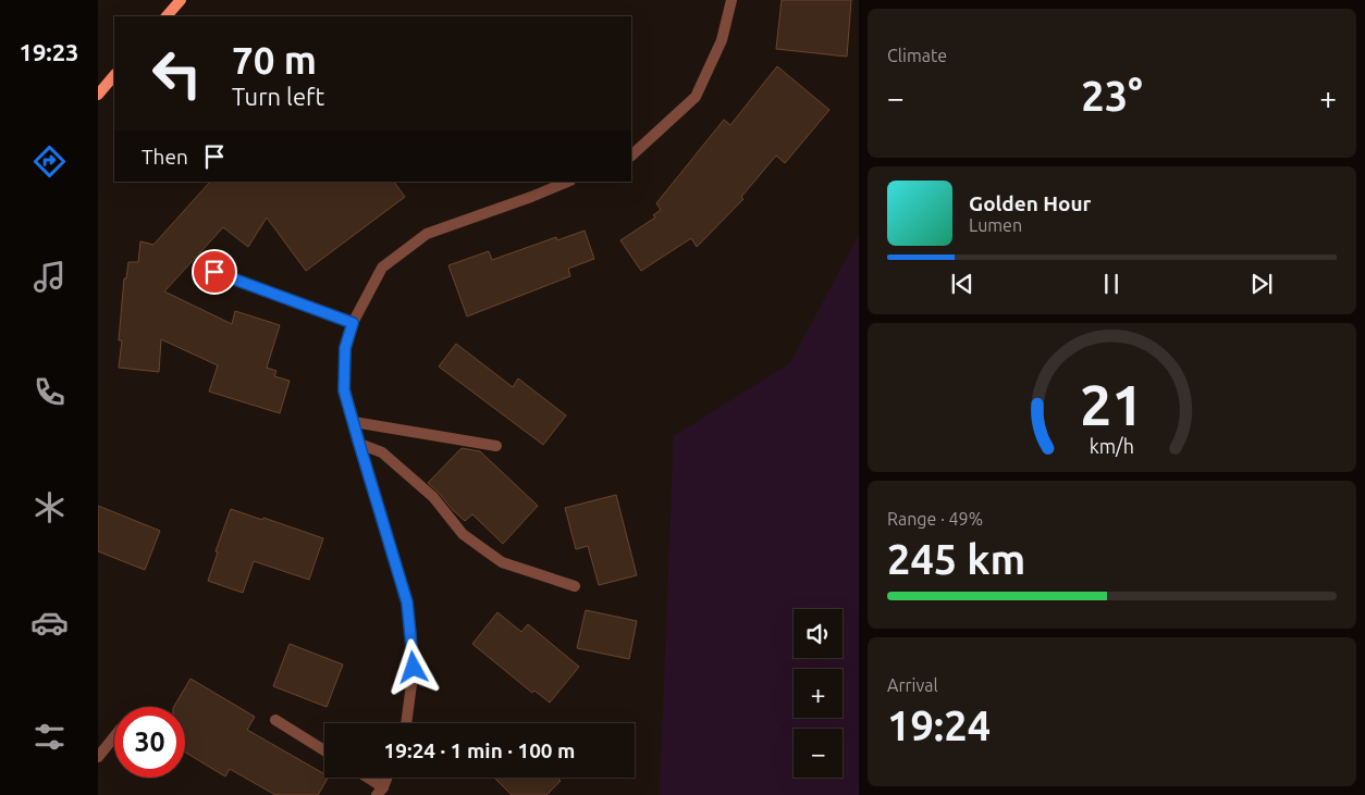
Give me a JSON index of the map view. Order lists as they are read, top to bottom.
{
  "page": {
    "tabs": "19:23",
    "tile": [
      "Climate",
      ["Range · 49%", "245 km"],
      ["Arrival", "19:24"]
    ],
    "turn": ["70 m", "Turn left"],
    "heat": ["−", "23°", "+"],
    "then": "Then",
    "song": ["Golden Hour", "Lumen"],
    "map_buttons": ["+", "−"],
    "limit": "30",
    "trip": "19:24 · 1 min · 100 m",
    "gauge": ["21", "km/h"]
  }
}
